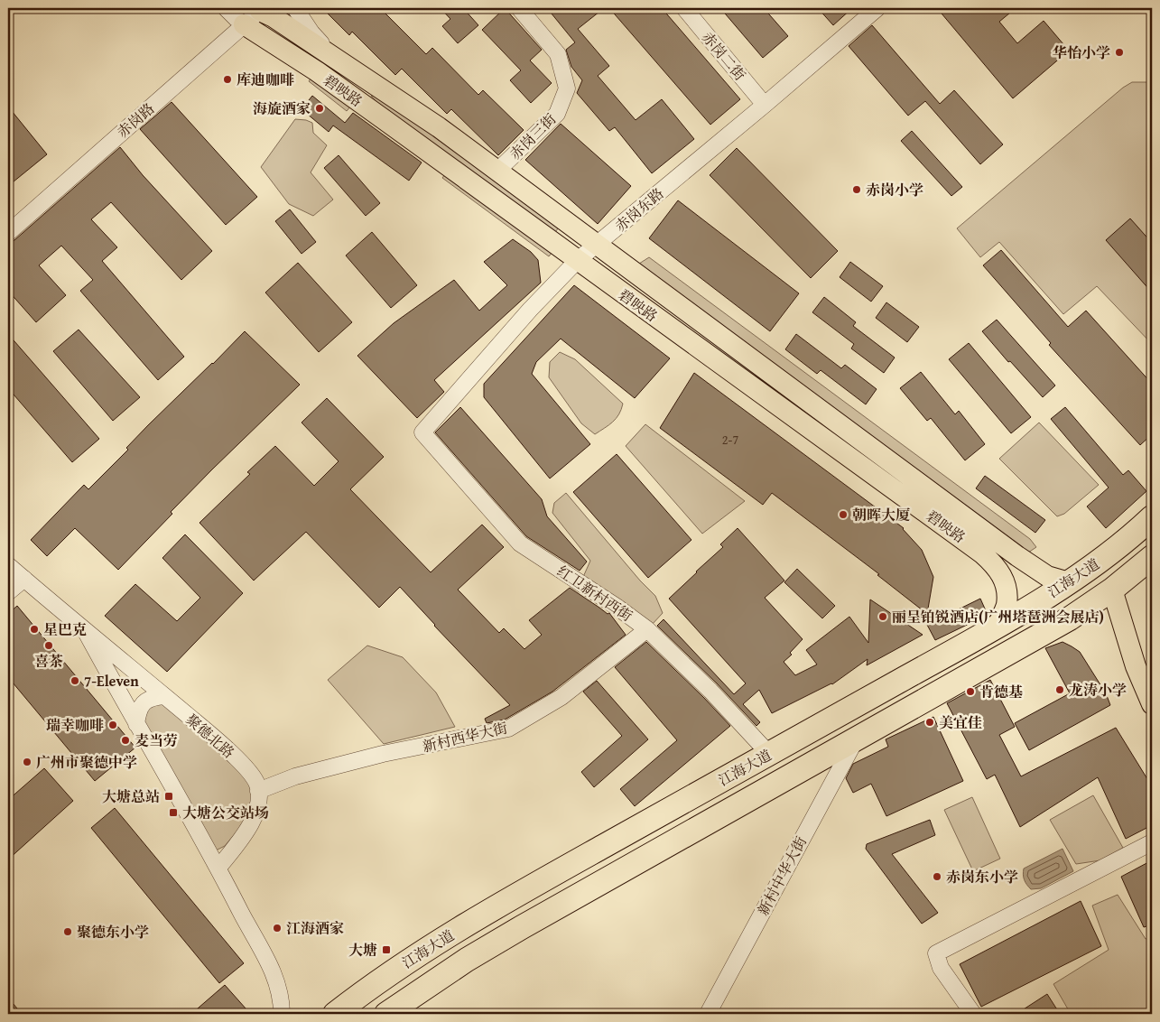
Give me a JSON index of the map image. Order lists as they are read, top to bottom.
{
  "streets": {
    "highway": ["江海大道"],
    "main road": ["碧映路"],
    "street": [
      "赤岗二街",
      "赤岗路",
      "赤岗三街",
      "赤岗东路",
      "红卫新村西街",
      "聚德北路",
      "新村西华大街",
      "新村中华大街"
    ]
  },
  "crossings": [
    ["赤岗二街", "赤岗东路"],
    ["碧映路", "赤岗路"],
    ["碧映路", "赤岗三街"],
    ["碧映路", "赤岗东路"],
    ["碧映路", "江海大道"],
    ["赤岗东路", "红卫新村西街"],
    ["江海大道", "红卫新村西街"],
    ["江海大道", "新村中华大街"],
    ["红卫新村西街", "新村西华大街"],
    ["聚德北路", "新村西华大街"]
  ],
  "places": {
    "other": [
      "华怡小学",
      "库迪咖啡",
      "海旋酒家",
      "赤岗小学",
      "朝晖大厦",
      "丽呈铂锐酒店(广州塔琶洲会展店)",
      "星巴克",
      "喜茶",
      "7-Eleven",
      "龙涛小学",
      "肯德基",
      "美宜佳",
      "瑞幸咖啡",
      "麦当劳",
      "广州市聚德中学",
      "赤岗东小学",
      "江海酒家",
      "聚德东小学"
    ],
    "transit": ["大塘总站", "大塘公交站场", "大塘"]
  },
  "house_numbers": ["2-7"]
}
